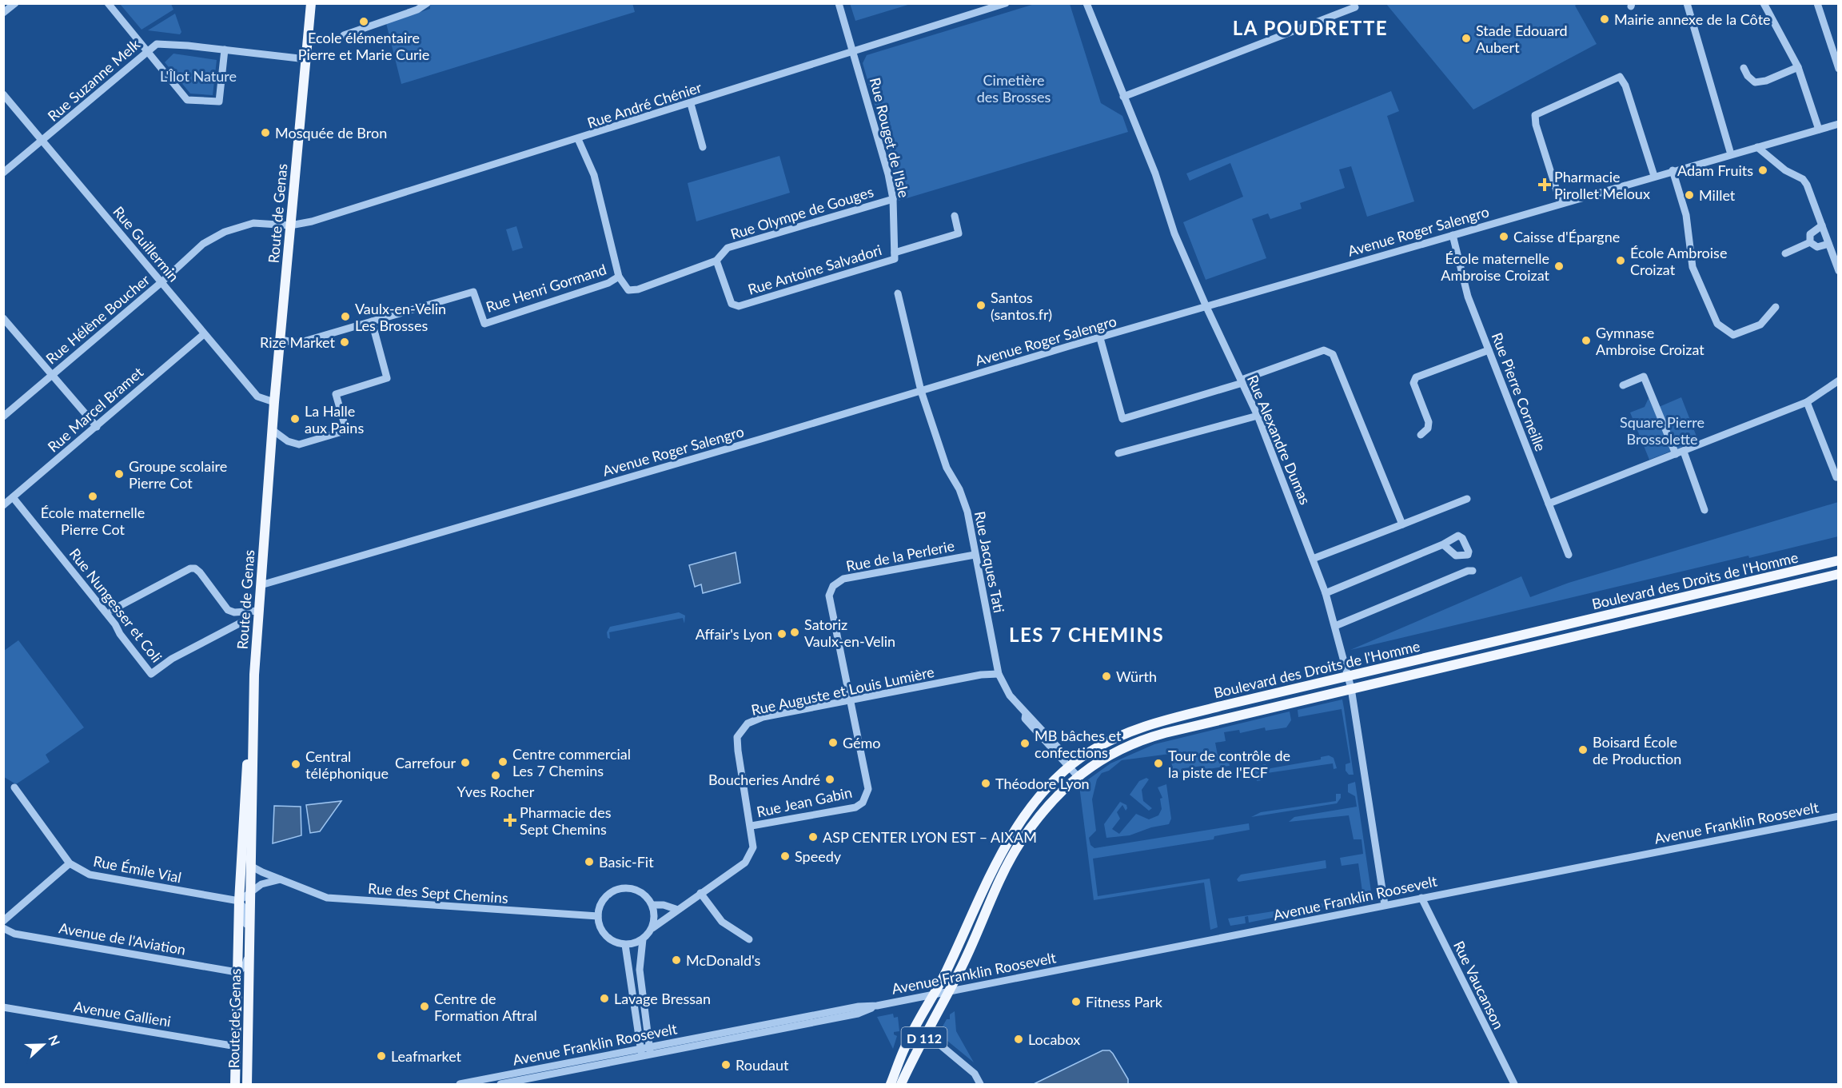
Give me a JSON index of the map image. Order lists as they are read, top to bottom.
{
  "streets": {
    "main road": ["Route de Genas", "Boulevard des Droits de l'Homme", "D 112"],
    "street": [
      "Rue Suzanne Melk",
      "Rue André Chénier",
      "Rue Rouget de l'Isle",
      "Rue Olympe de Gouges",
      "Avenue Roger Salengro",
      "Rue Guillermin",
      "Rue Antoine Salvadori",
      "Rue Henri Gormand",
      "Rue Hélène Boucher",
      "Rue Pierre Corneille",
      "Rue Marcel Bramet",
      "Rue Alexandre Dumas",
      "Rue de la Perlerie",
      "Rue Jacques Tati",
      "Rue Nungesser et Coli",
      "Rue Auguste et Louis Lumière",
      "Rue Jean Gabin",
      "Avenue Franklin Roosevelt",
      "Rue Émile Vial",
      "Rue des Sept Chemins",
      "Avenue de l'Aviation",
      "Rue Vaucanson",
      "Avenue Gallieni"
    ]
  },
  "crossings": [
    ["Rue Suzanne Melk", "Route de Genas"],
    ["Rue Suzanne Melk", "Rue Guillermin"],
    ["Rue André Chénier", "Rue Rouget de l'Isle"],
    ["Rue André Chénier", "Route de Genas"],
    ["Rue André Chénier", "Rue Henri Gormand"],
    ["Rue André Chénier", "Rue Hélène Boucher"],
    ["Rue Rouget de l'Isle", "Rue Olympe de Gouges"],
    ["Rue Rouget de l'Isle", "Rue Antoine Salvadori"],
    ["Rue Olympe de Gouges", "Rue Antoine Salvadori"],
    ["Rue Olympe de Gouges", "Rue Henri Gormand"],
    ["Route de Genas", "Avenue Roger Salengro"],
    ["Route de Genas", "Rue Guillermin"],
    ["Route de Genas", "Rue Hélène Boucher"],
    ["Route de Genas", "Rue Nungesser et Coli"],
    ["Route de Genas", "Rue Émile Vial"],
    ["Route de Genas", "Rue des Sept Chemins"],
    ["Route de Genas", "Avenue de l'Aviation"],
    ["Route de Genas", "Avenue Gallieni"],
    ["Avenue Roger Salengro", "Rue Pierre Corneille"],
    ["Avenue Roger Salengro", "Rue Alexandre Dumas"],
    ["Avenue Roger Salengro", "Rue Jacques Tati"],
    ["Rue Guillermin", "Rue Hélène Boucher"],
    ["Rue Guillermin", "Rue Marcel Bramet"],
    ["Rue Marcel Bramet", "Rue Nungesser et Coli"],
    ["Rue Alexandre Dumas", "Boulevard des Droits de l'Homme"],
    ["Rue Alexandre Dumas", "Avenue Franklin Roosevelt"],
    ["Rue de la Perlerie", "Rue Jacques Tati"],
    ["Rue de la Perlerie", "Rue Auguste et Louis Lumière"],
    ["Rue de la Perlerie", "Rue Jean Gabin"],
    ["Rue Jacques Tati", "Boulevard des Droits de l'Homme"],
    ["Rue Jacques Tati", "Rue Auguste et Louis Lumière"],
    ["Boulevard des Droits de l'Homme", "Avenue Franklin Roosevelt"],
    ["Boulevard des Droits de l'Homme", "D 112"],
    ["Rue Auguste et Louis Lumière", "Rue Jean Gabin"],
    ["Rue Auguste et Louis Lumière", "Rue des Sept Chemins"],
    ["Avenue Franklin Roosevelt", "Rue Vaucanson"],
    ["Avenue Franklin Roosevelt", "D 112"]
  ],
  "districts": ["LA POUDRETTE", "LES 7 CHEMINS"],
  "parks": ["L'Îlot Nature", "Cimetière des Brosses", "Square Pierre Brossolette"],
  "places": {
    "other": [
      "Mairie annexe de la Côte",
      "Ecole élémentaire Pierre et Marie Curie",
      "Stade Edouard Aubert",
      "Mosquée de Bron",
      "Adam Fruits",
      "Millet",
      "Caisse d'Épargne",
      "École Ambroise Croizat",
      "École maternelle Ambroise Croizat",
      "Santos (santos.fr)",
      "Vaulx-en-Velin Les Brosses",
      "Gymnase Ambroise Croizat",
      "Rize Market",
      "La Halle aux Pains",
      "Groupe scolaire Pierre Cot",
      "École maternelle Pierre Cot",
      "Satoriz Vaulx-en-Velin",
      "Affair's Lyon",
      "Würth",
      "Gémo",
      "MB bâches et confections",
      "Boisard École de Production",
      "Centre commercial Les 7 Chemins",
      "Carrefour",
      "Tour de contrôle de la piste de l'ECF",
      "Central téléphonique",
      "Yves Rocher",
      "Boucheries André",
      "Théodore Lyon",
      "ASP CENTER LYON EST – AIXAM",
      "Speedy",
      "Basic-Fit",
      "McDonald's",
      "Lavage Bressan",
      "Fitness Park",
      "Centre de Formation Aftral",
      "Locabox",
      "Leafmarket",
      "Roudaut"
    ],
    "health": ["Pharmacie Pirollet Meloux", "Pharmacie des Sept Chemins"]
  },
  "north": "right"
}
